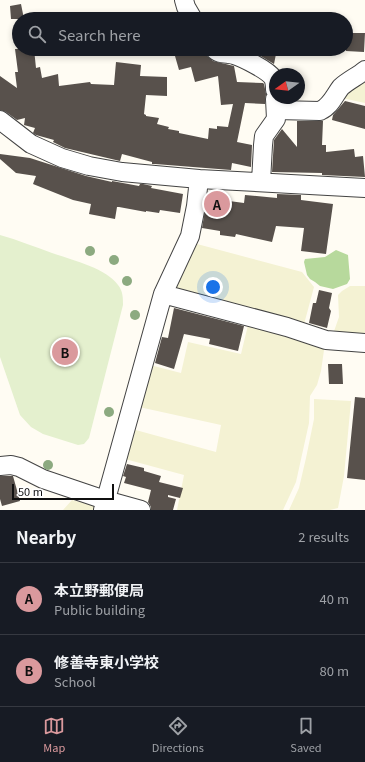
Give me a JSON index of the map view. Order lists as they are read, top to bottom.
{
  "scale_bar": "50 m",
  "north": "left",
  "page": {
    "search": "Search here",
    "pins": ["A", "B"],
    "scale": "50 m",
    "heading": ["Nearby", "2 results"],
    "list": [
      {
        "mark": "A",
        "name": "本立野郵便局",
        "note": "Public building",
        "value": "40 m"
      },
      {
        "mark": "B",
        "name": "修善寺東小学校",
        "note": "School",
        "value": "80 m"
      }
    ],
    "nav": ["Map", "Directions", "Saved"]
  }
}
